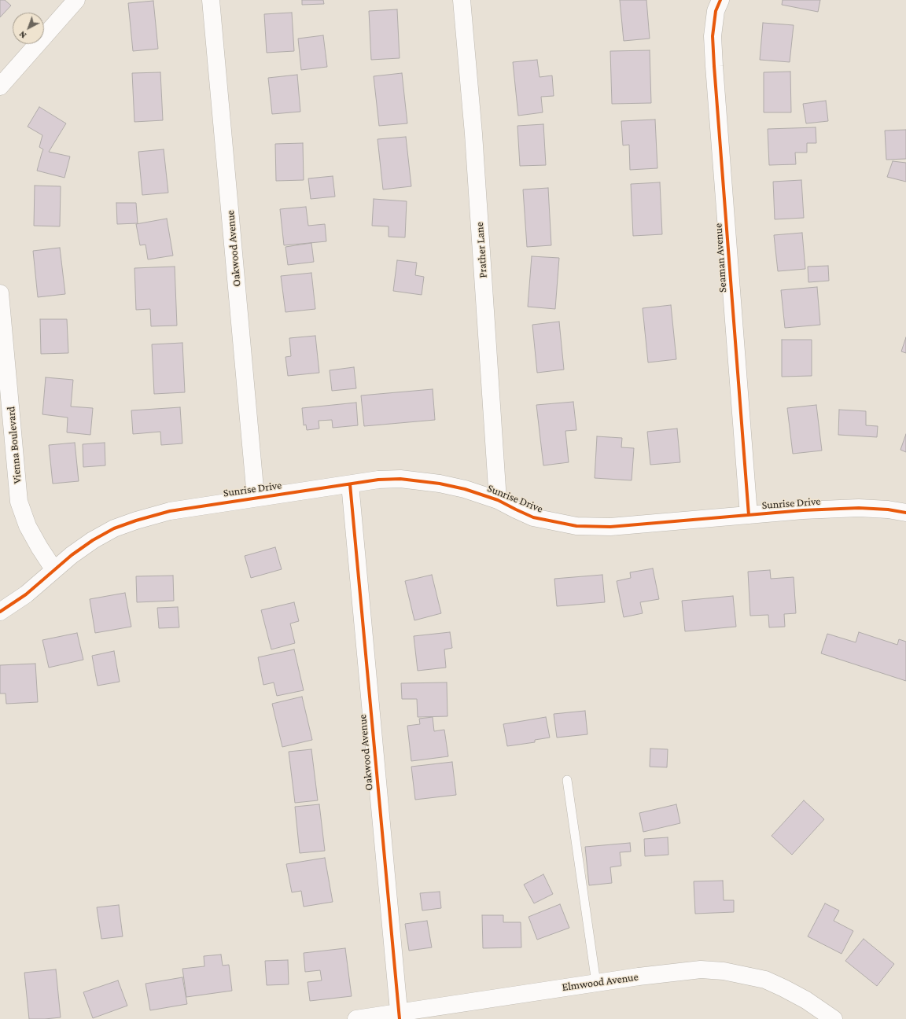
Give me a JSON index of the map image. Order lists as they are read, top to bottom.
{
  "streets": {
    "street": [
      "Oakwood Avenue",
      "Prather Lane",
      "Seaman Avenue",
      "Vienna Boulevard",
      "Sunrise Drive",
      "Elmwood Avenue"
    ]
  },
  "crossings": [
    ["Oakwood Avenue", "Sunrise Drive"],
    ["Oakwood Avenue", "Elmwood Avenue"],
    ["Prather Lane", "Sunrise Drive"],
    ["Seaman Avenue", "Sunrise Drive"],
    ["Vienna Boulevard", "Sunrise Drive"]
  ],
  "north": "bottom left"
}
